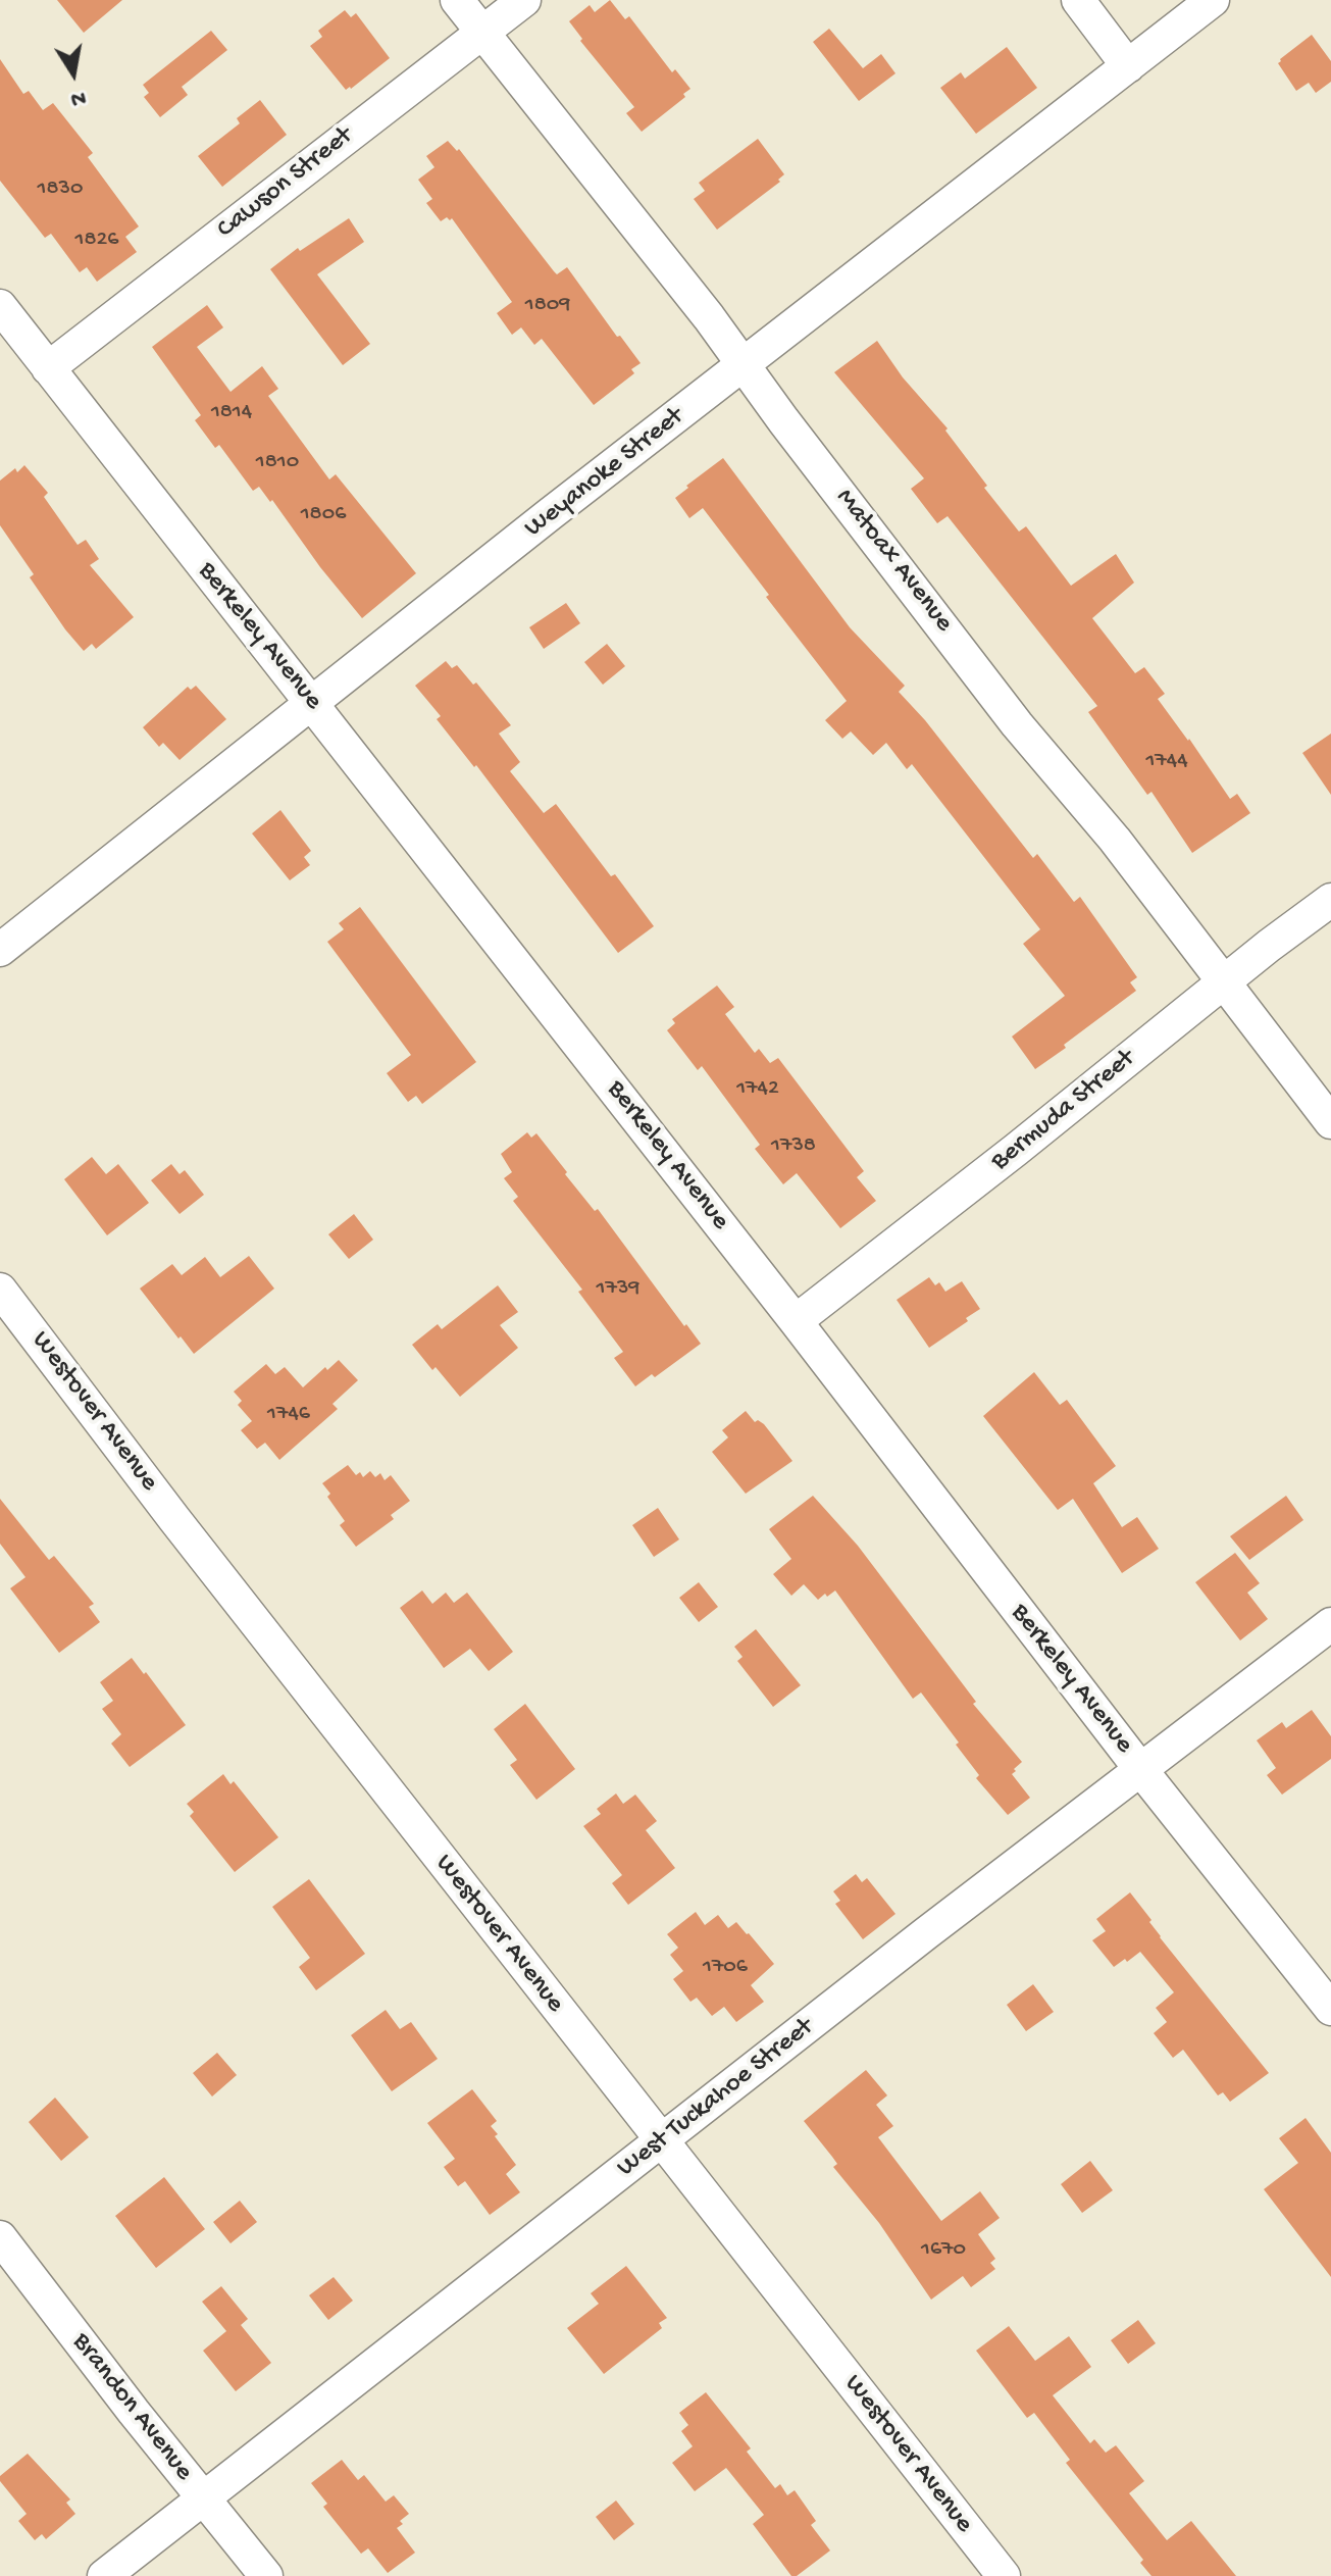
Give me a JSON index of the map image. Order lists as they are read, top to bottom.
{
  "streets": {
    "street": [
      "Cawson Street",
      "Weyanoke Street",
      "Matoax Avenue",
      "Berkeley Avenue",
      "Bermuda Street",
      "Westover Avenue",
      "West Tuckahoe Street",
      "Brandon Avenue"
    ]
  },
  "crossings": [
    ["Cawson Street", "Matoax Avenue"],
    ["Cawson Street", "Berkeley Avenue"],
    ["Weyanoke Street", "Matoax Avenue"],
    ["Weyanoke Street", "Berkeley Avenue"],
    ["Matoax Avenue", "Bermuda Street"],
    ["Berkeley Avenue", "Bermuda Street"],
    ["Berkeley Avenue", "West Tuckahoe Street"],
    ["Westover Avenue", "West Tuckahoe Street"],
    ["West Tuckahoe Street", "Brandon Avenue"]
  ],
  "house_numbers": [
    "1830",
    "1826",
    "1809",
    "1814",
    "1810",
    "1806",
    "1744",
    "1742",
    "1738",
    "1739",
    "1746",
    "1706",
    "1670"
  ],
  "north": "bottom"
}
